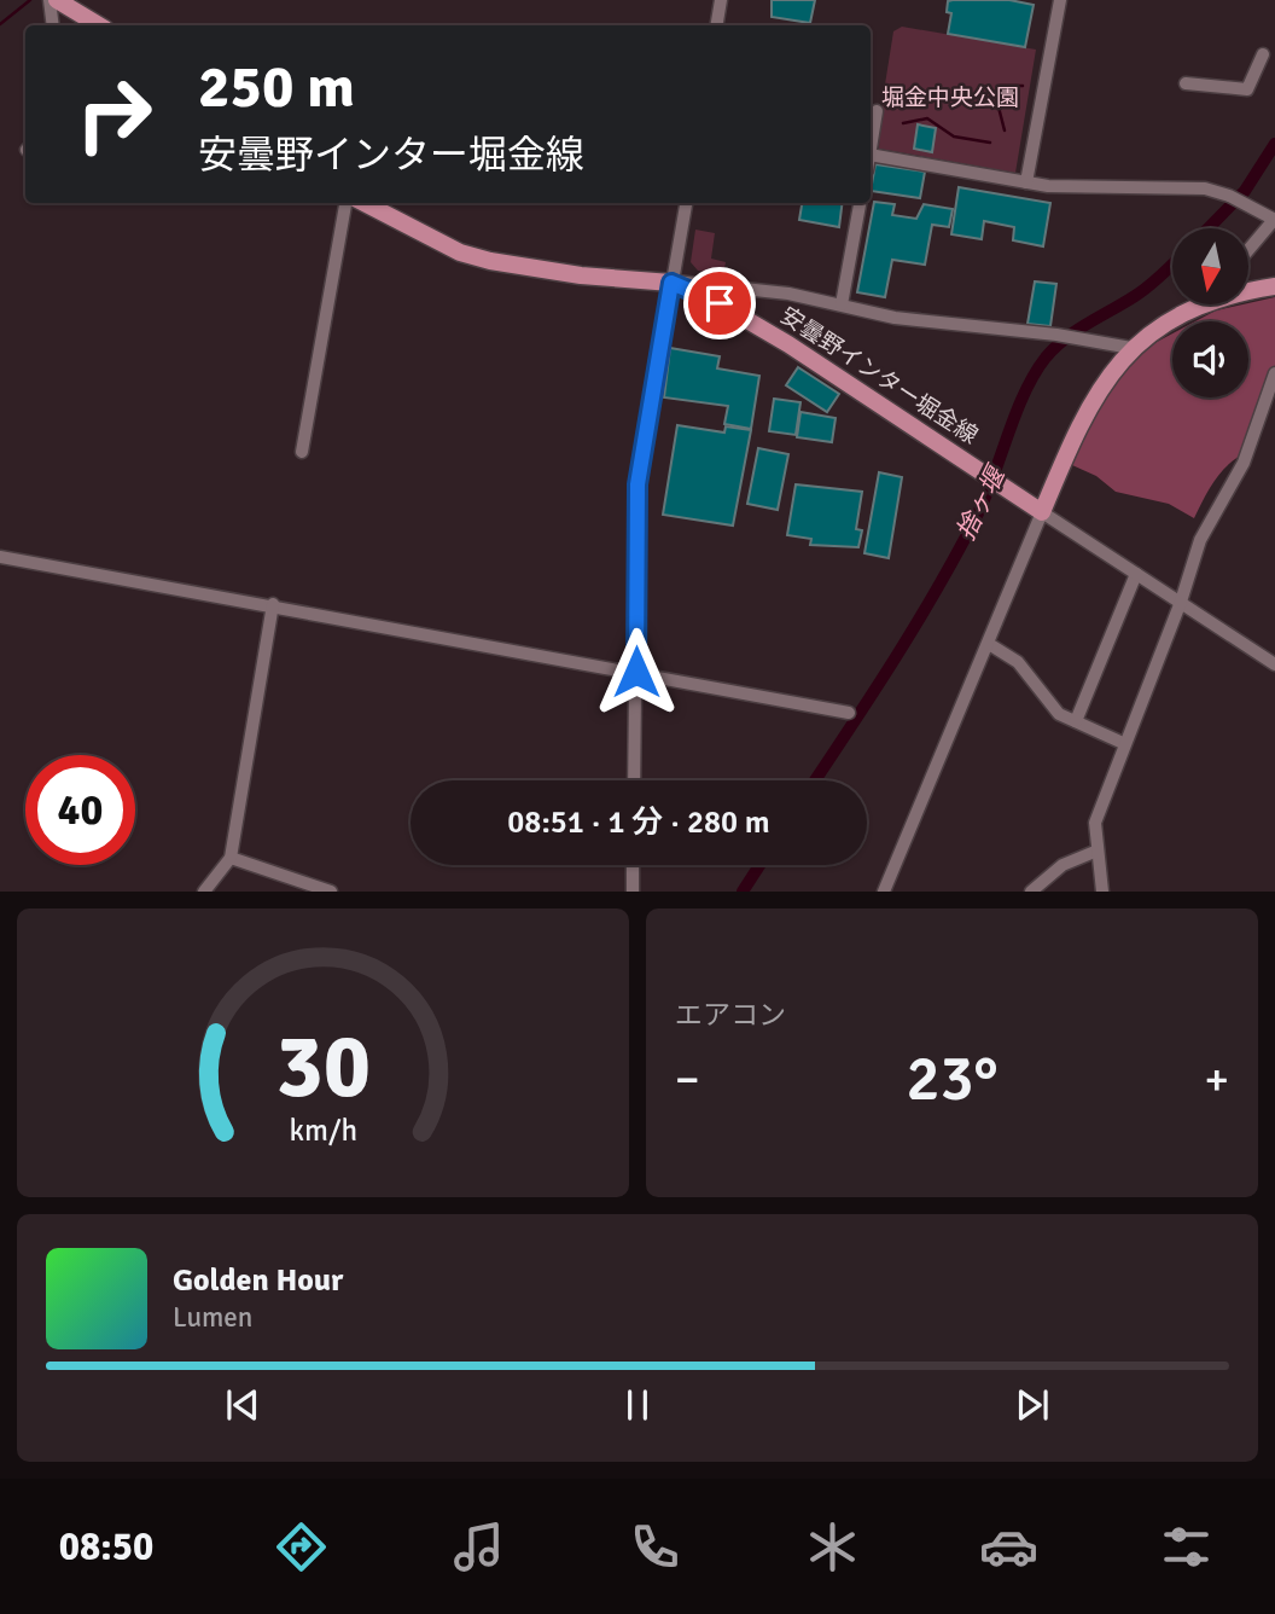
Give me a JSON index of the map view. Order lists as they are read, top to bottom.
{
  "streets": {
    "main road": ["安曇野インター堀金線"]
  },
  "water": ["捨ヶ堰"],
  "parks": ["堀金中央公園"],
  "north": "bottom",
  "page": {
    "turn": ["250 m", "安曇野インター堀金線"],
    "limit": "40",
    "trip": "08:51 · 1 分 · 280 m",
    "tile": "エアコン",
    "heat": ["−", "23°", "+"],
    "song": ["Golden Hour", "Lumen"],
    "tabs": "08:50",
    "gauge": ["30", "km/h"]
  }
}
